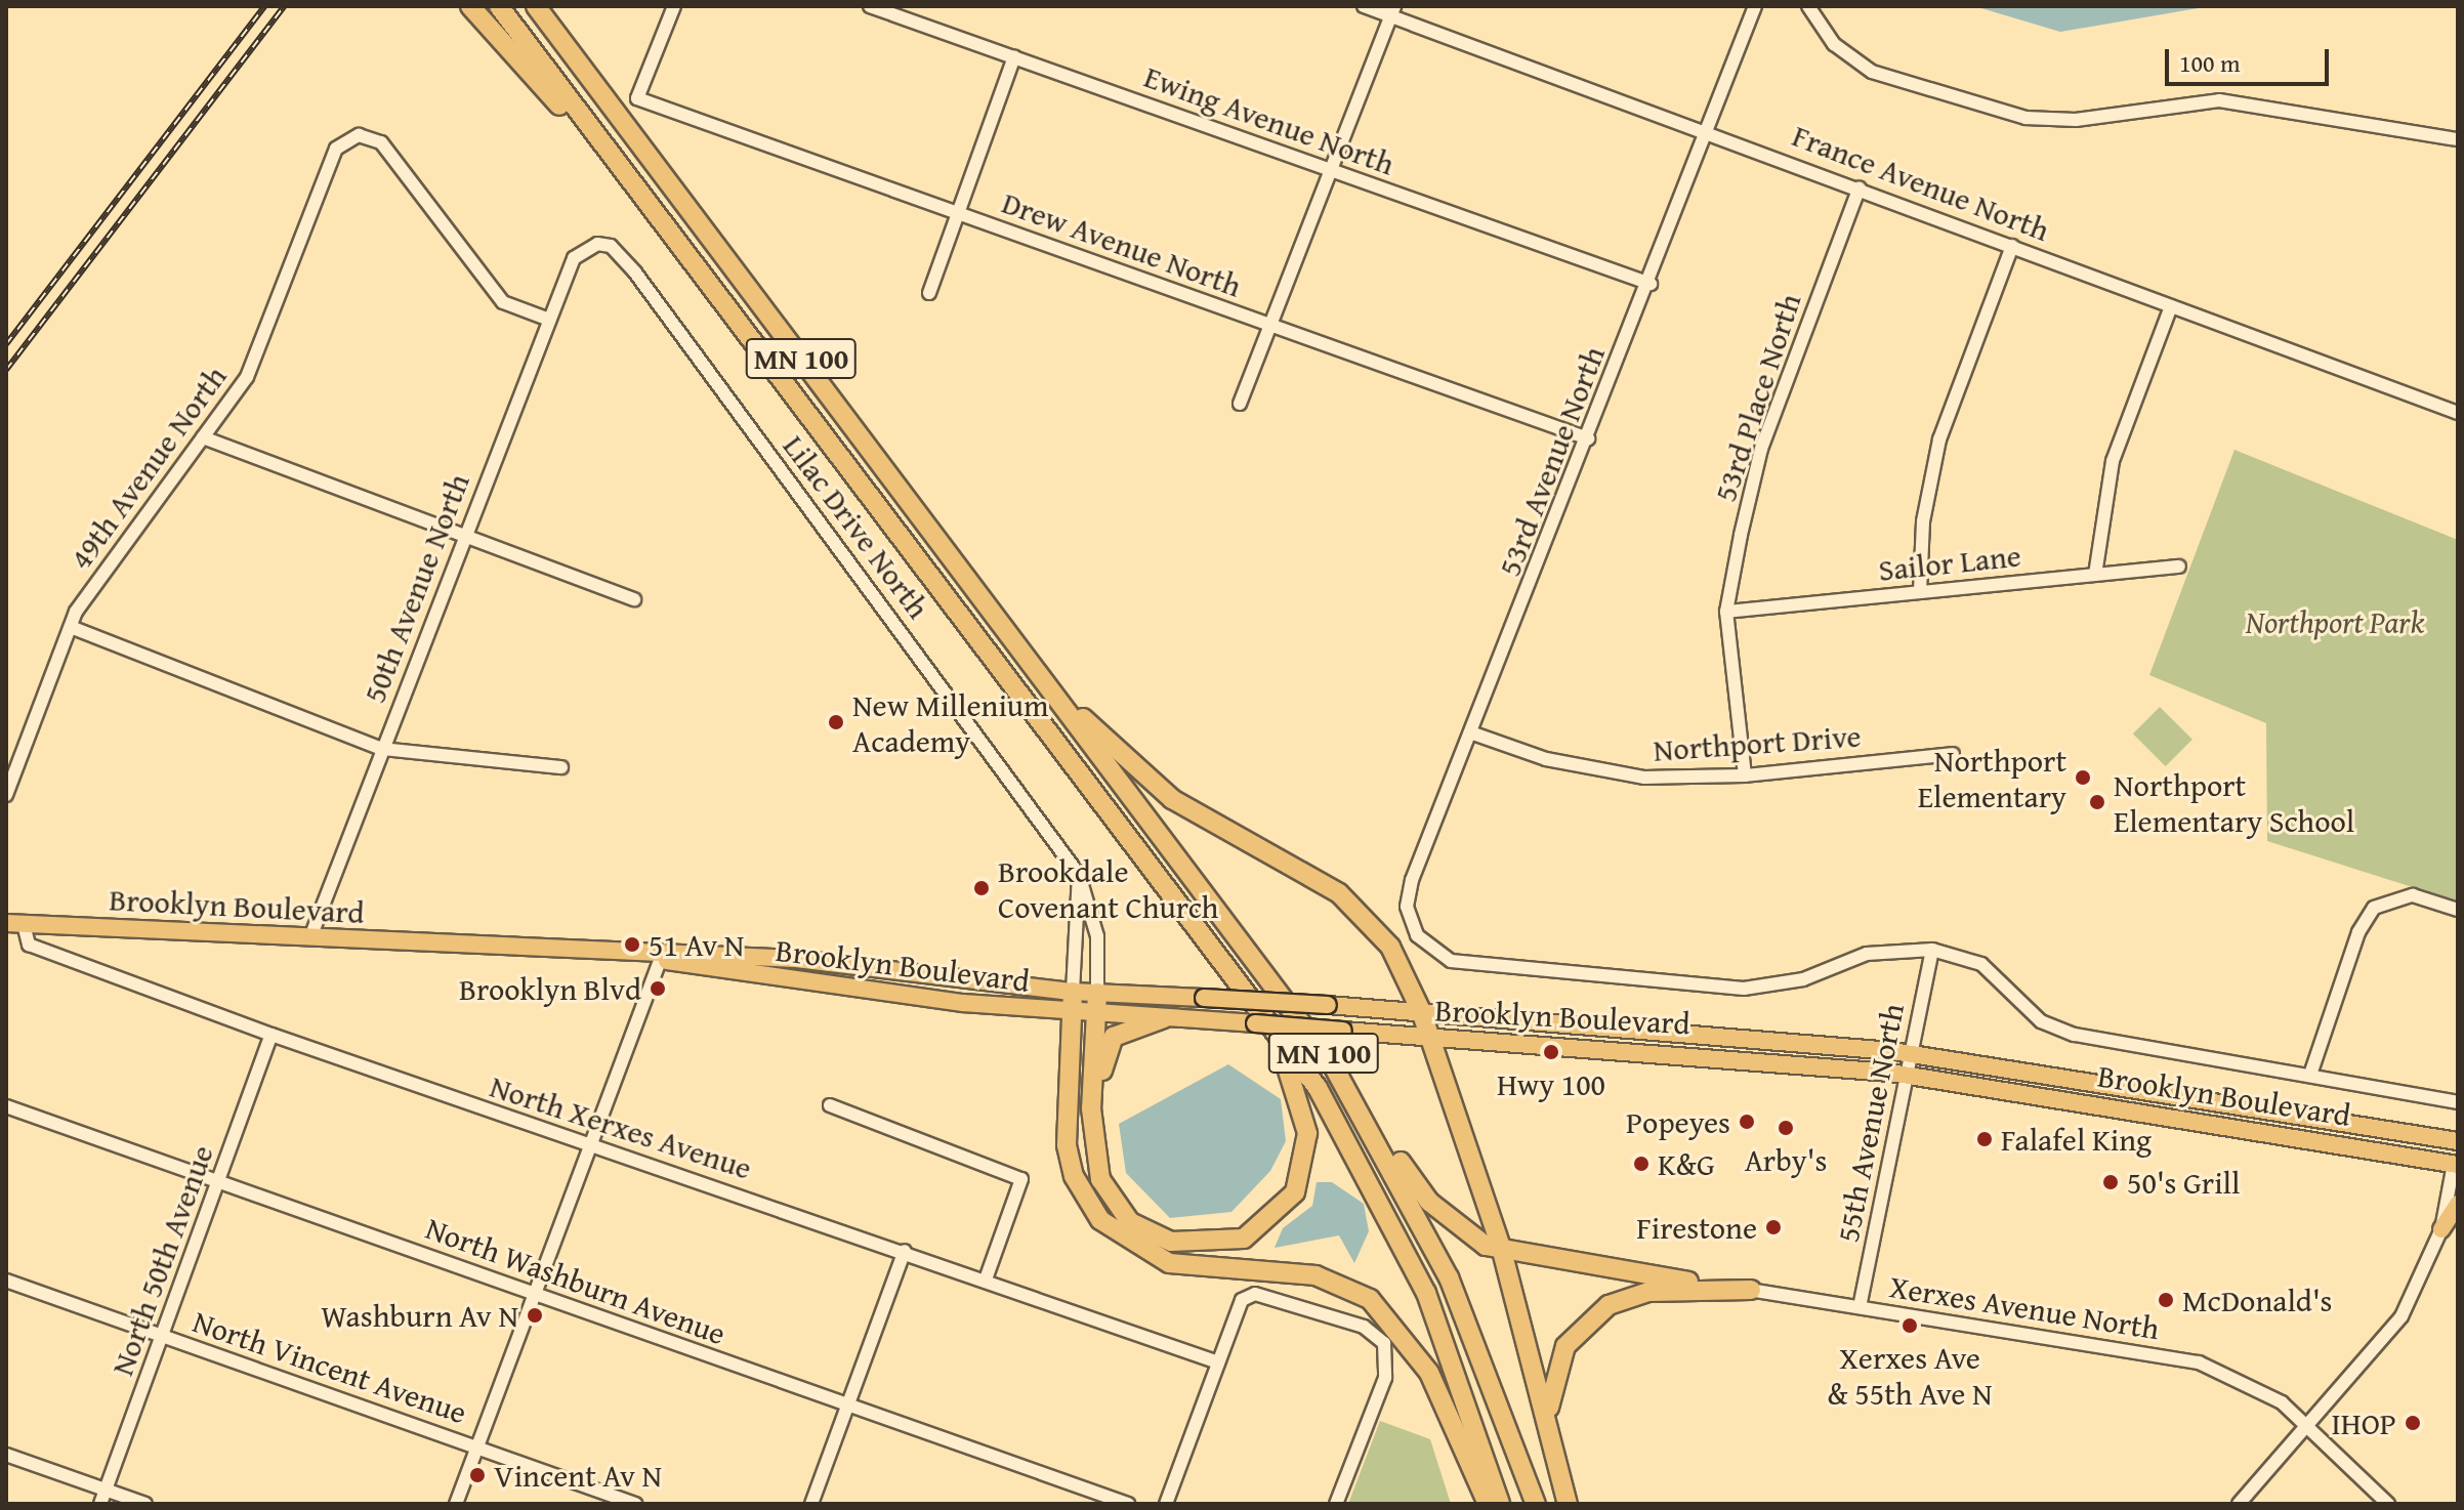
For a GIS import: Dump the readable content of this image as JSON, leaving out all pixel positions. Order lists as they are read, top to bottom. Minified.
{"streets":{"highway":["MN 100"],"main road":["Brooklyn Boulevard"],"street":["Ewing Avenue North","France Avenue North","Drew Avenue North","53rd Place North","53rd Avenue North","49th Avenue North","Lilac Drive North","Sailor Lane","50th Avenue North","Northport Drive","55th Avenue North","North Xerxes Avenue","North 50th Avenue","North Washburn Avenue","Xerxes Avenue North","North Vincent Avenue"]},"crossings":[["Ewing Avenue North","53rd Avenue North"],["France Avenue North","53rd Place North"],["France Avenue North","53rd Avenue North"],["Drew Avenue North","53rd Avenue North"],["53rd Place North","Sailor Lane"],["53rd Place North","Northport Drive"],["53rd Avenue North","Northport Drive"],["53rd Avenue North","55th Avenue North"],["49th Avenue North","50th Avenue North"],["Lilac Drive North","50th Avenue North"],["Lilac Drive North","Brooklyn Boulevard"],["50th Avenue North","Brooklyn Boulevard"],["Brooklyn Boulevard","55th Avenue North"],["Brooklyn Boulevard","North Xerxes Avenue"],["55th Avenue North","Xerxes Avenue North"],["North Xerxes Avenue","North 50th Avenue"],["North 50th Avenue","North Washburn Avenue"],["North 50th Avenue","North Vincent Avenue"]],"parks":["Northport Park"],"places":["New Millenium Academy","Northport Elementary","Northport Elementary School","Brookdale Covenant Church","51 Av N","Brooklyn Blvd","Hwy 100","Popeyes","Arby's","Falafel King","K&G","50's Grill","Firestone","McDonald's","Washburn Av N","Xerxes Ave & 55th Ave N","IHOP","Vincent Av N"],"scale_bar":"100 m"}
